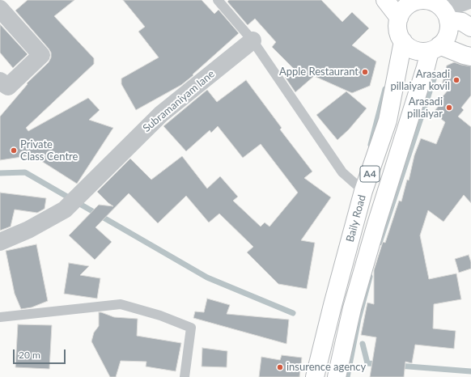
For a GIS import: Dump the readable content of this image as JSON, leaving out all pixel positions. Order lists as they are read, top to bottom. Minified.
{"streets":{"main road":["A4","Baily Road"],"street":["Subramaniyam lane"]},"places":["Apple Restaurant","Arasadi pillaiyar kovil","Arasadi pillaiyar","Private Class Centre","insurence agency"],"scale_bar":"20 m"}
